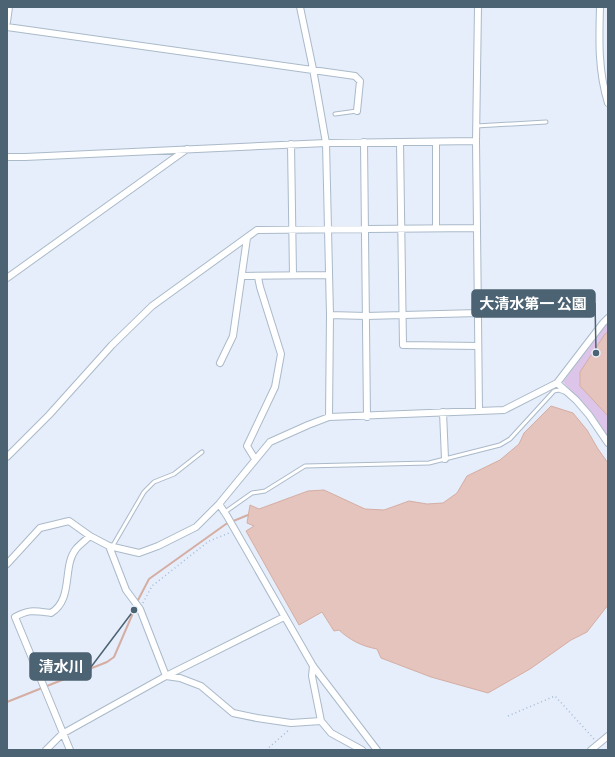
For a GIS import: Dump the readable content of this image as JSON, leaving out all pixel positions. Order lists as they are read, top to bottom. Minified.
{"places":["大清水第一 公園","清水川"]}
